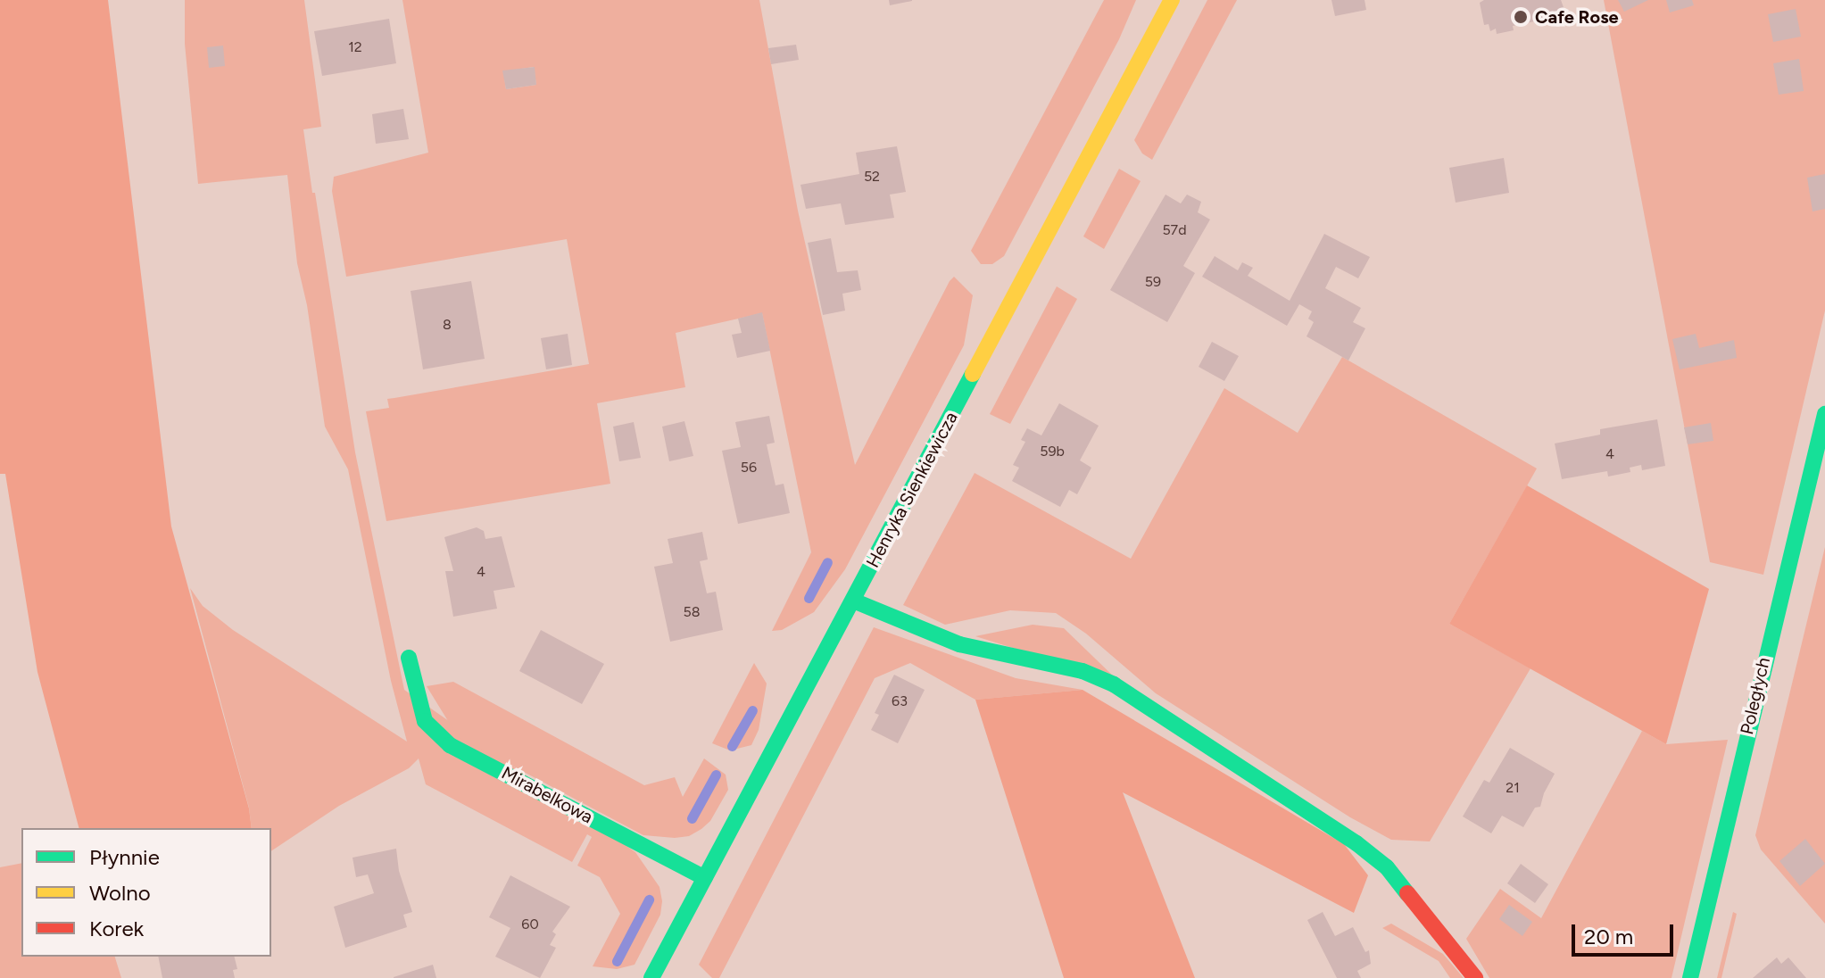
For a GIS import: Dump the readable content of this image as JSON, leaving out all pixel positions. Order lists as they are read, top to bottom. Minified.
{"streets":{"street":["Henryka Sienkiewicza","Poległych","Mirabelkowa"]},"crossings":[["Henryka Sienkiewicza","Mirabelkowa"]],"places":["Cafe Rose"],"house_numbers":["12","52","57d","59","8","59b","4","56","4","58","63","21","60"],"legend":["Płynnie","Wolno","Korek"],"scale_bar":"20 m"}
